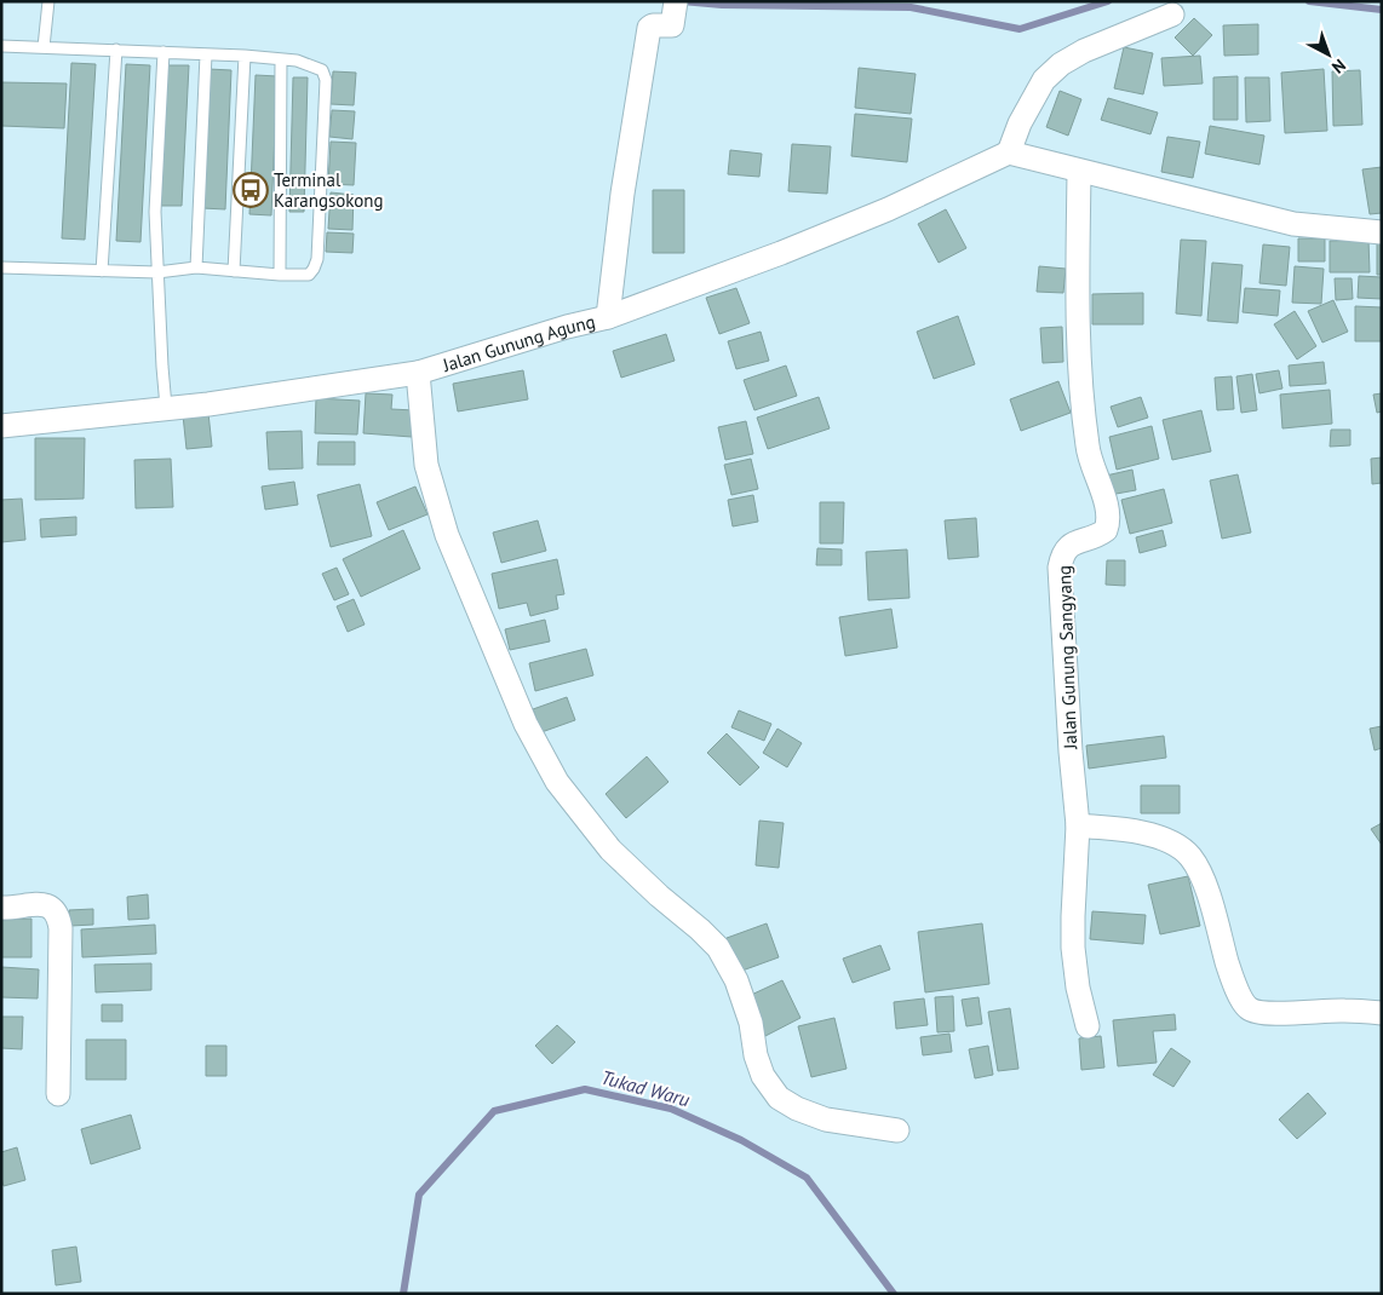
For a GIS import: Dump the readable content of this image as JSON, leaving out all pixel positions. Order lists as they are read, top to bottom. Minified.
{"streets":{"street":["Jalan Gunung Agung","Jalan Gunung Sangyang"]},"water":["Tukad Waru"],"places":{"bus stop":["Terminal Karangsokong"]},"north":"bottom right"}
